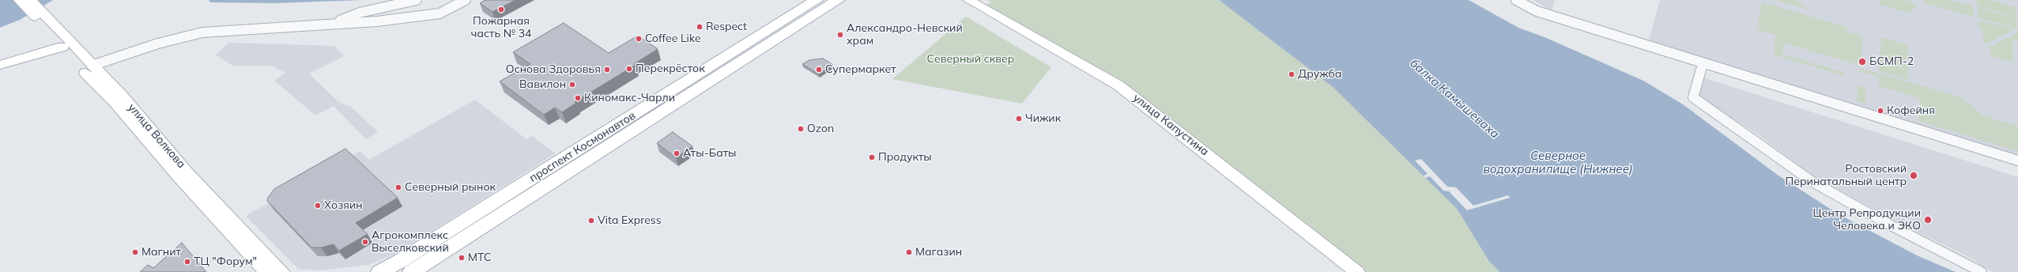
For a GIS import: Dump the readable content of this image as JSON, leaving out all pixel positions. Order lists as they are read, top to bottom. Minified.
{"streets":{"main road":["улица Капустина","улица Волкова","проспект Космонавтов"]},"water":["балка Камышеваха","Северное водохранилище (Нижнее)"],"parks":["Северный сквер"],"places":["Пожарная часть № 34","Respect","Александро-Невский храм","Coffee Like","БСМП-2","Перекрёсток","Основа Здоровья","Супермаркет","Дружба","Вавилон","Киномакс-Чарли","Кофейня","Чижик","Ozon","Аты-Баты","Продукты","Ростовский Перинатальный центр","Северный рынок","Хозяин","Центр Репродукции Человека и ЭКО","Vita Express","Агрокомплекс Выселковский","Магнит","Магазин","МТС","ТЦ \"Форум\""]}
